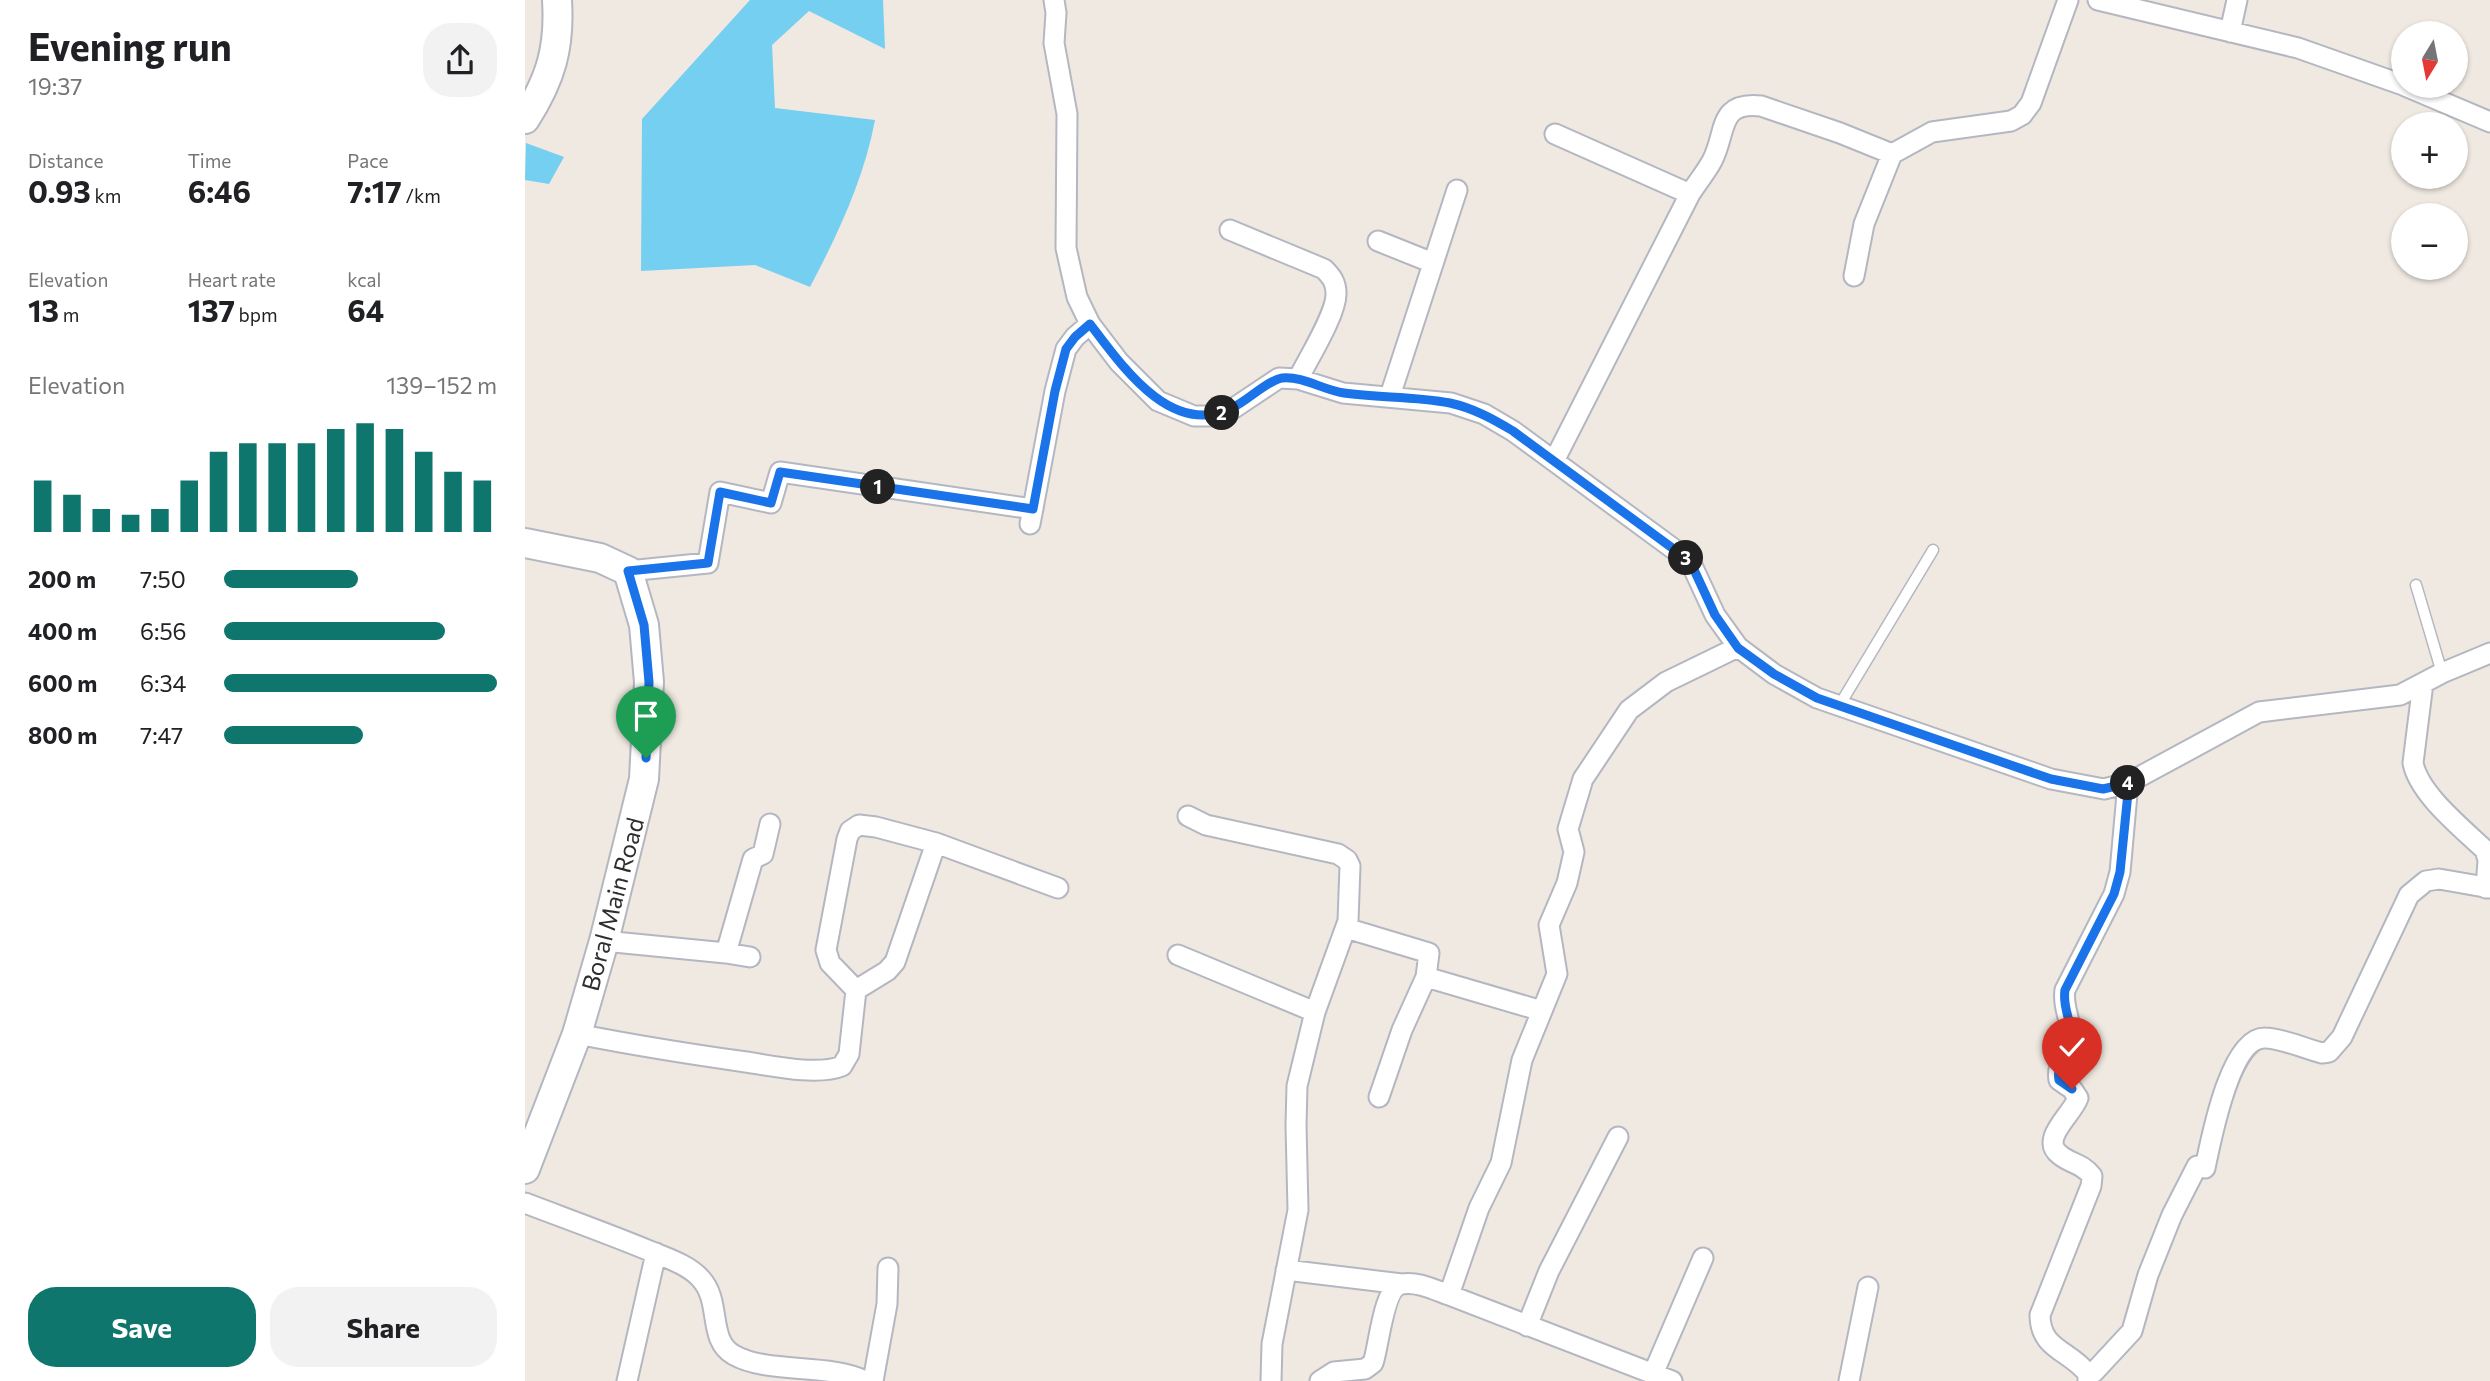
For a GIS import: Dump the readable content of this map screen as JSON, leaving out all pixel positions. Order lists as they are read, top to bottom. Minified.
{"streets":{"main road":["Boral Main Road"]},"north":"bottom","page":{"heading":["Evening run","19:37"],"map_buttons":["+","−"],"stats":[["Distance","0.93 km"],["Time","6:46"],["Pace","7:17 /km"],["Elevation","13 m"],["Heart rate","137 bpm"],["kcal","64"]],"chart":["Elevation","139–152 m"],"pins":["2","1","3","4"],"list":[{"name":"200 m","note":"7:50"},{"name":"400 m","note":"6:56"},{"name":"600 m","note":"6:34"},{"name":"800 m","note":"7:47"}],"buttons":["Save","Share"]}}
